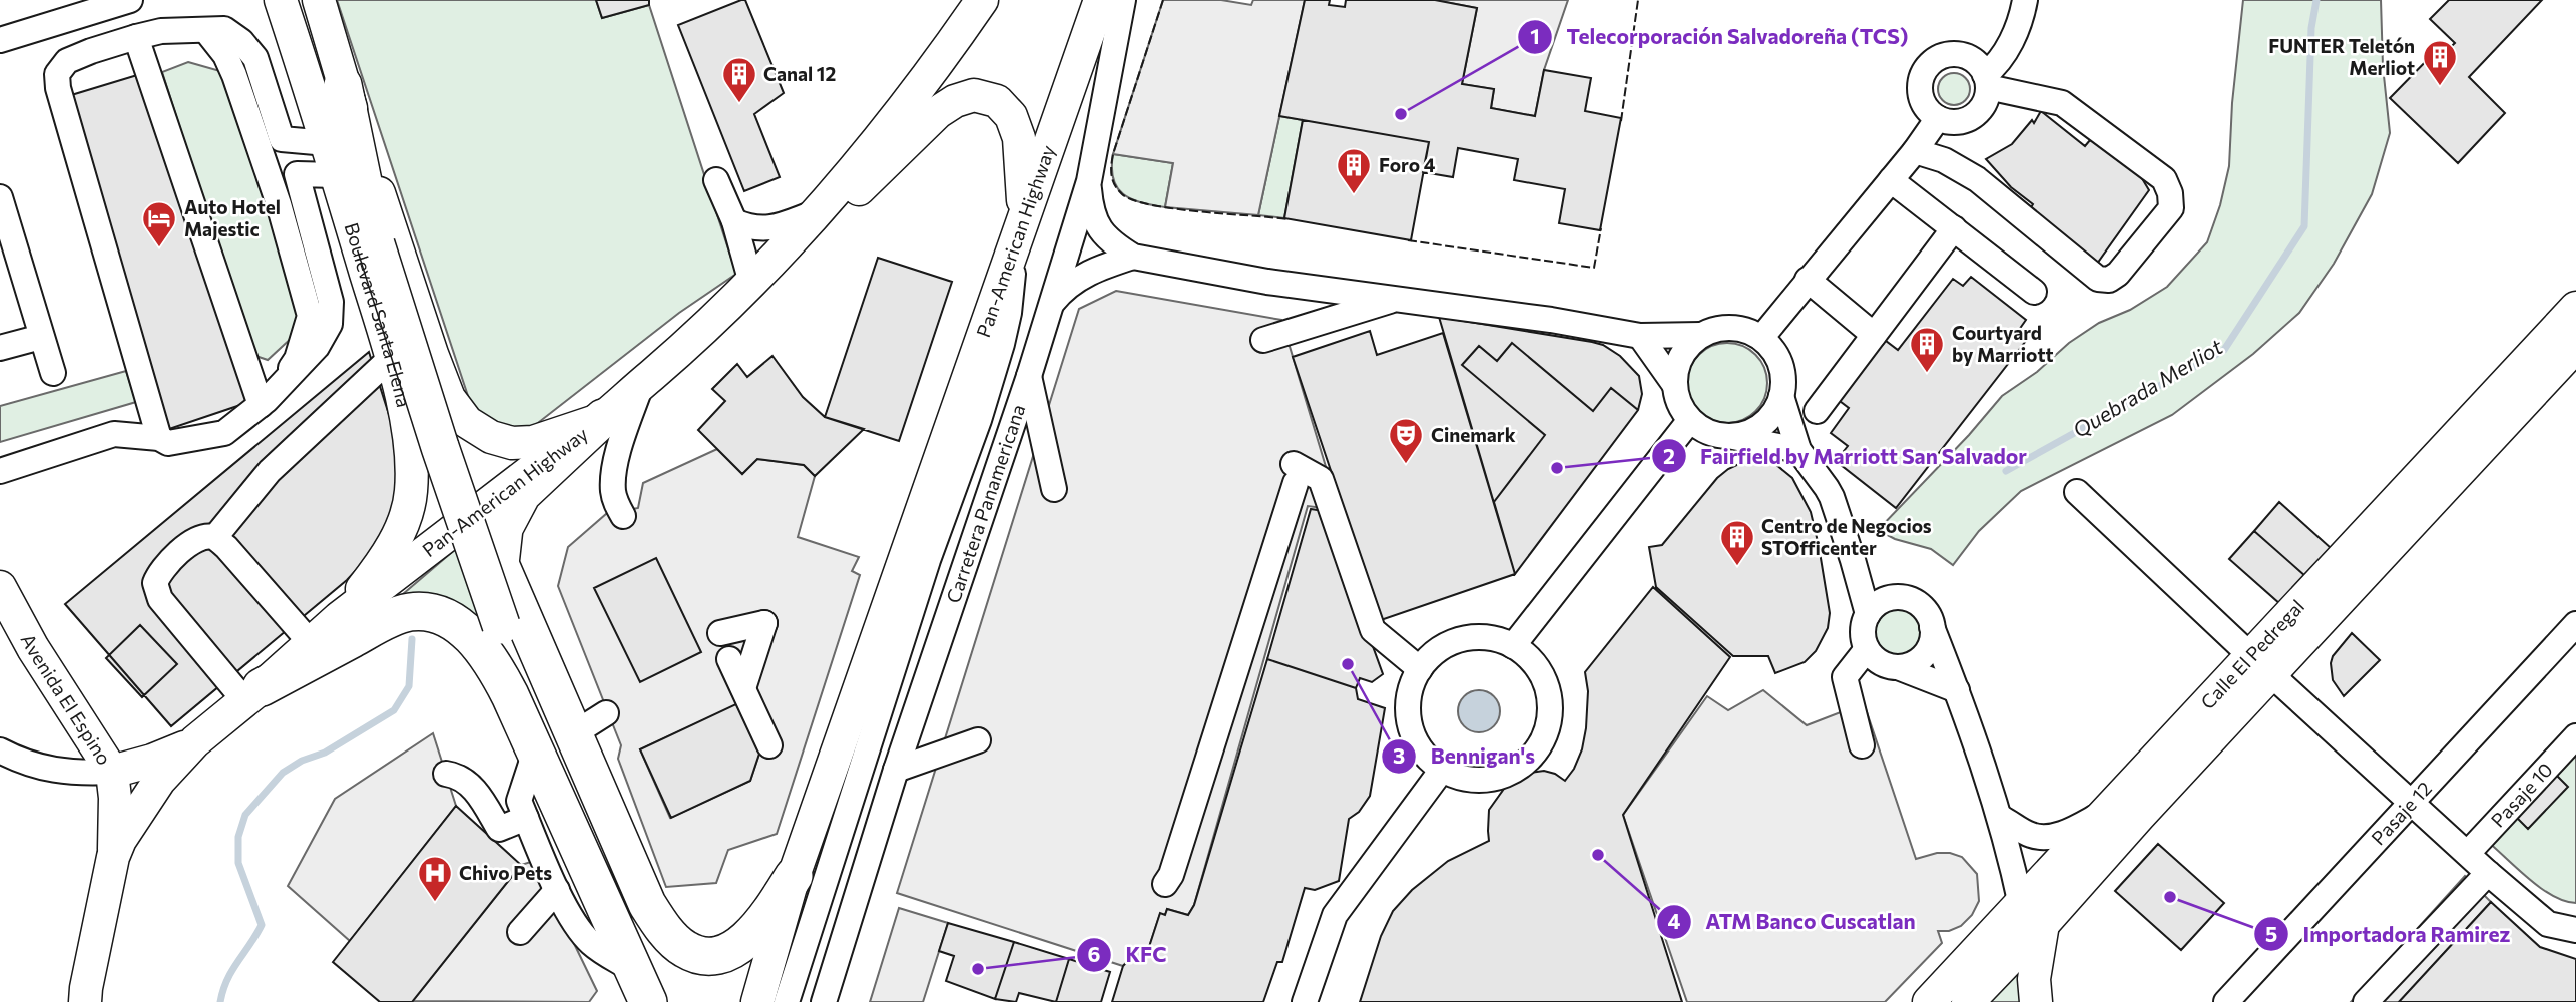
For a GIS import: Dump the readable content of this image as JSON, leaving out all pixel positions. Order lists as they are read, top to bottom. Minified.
{"streets":{"main road":["Pan-American Highway","Boulevard Santa Elena","Calle El Pedregal","Avenida El Espino"],"street":["Carretera Panamericana","Pasaje 10","Pasaje 12"]},"crossings":[["Pan-American Highway","Boulevard Santa Elena"],["Pan-American Highway","Avenida El Espino"]],"water":["Quebrada Merliot"],"places":{"building":["FUNTER Teletón Merliot","Canal 12","Foro 4","Courtyard by Marriott","Centro de Negocios STOfficenter"],"other":["Telecorporación Salvadoreña (TCS)","Fairfield by Marriott San Salvador","Bennigan's","ATM Banco Cuscatlan","Importadora Ramirez","KFC"],"hotel":["Auto Hotel Majestic"],"theatre":["Cinemark"],"hospital":["Chivo Pets"]}}
